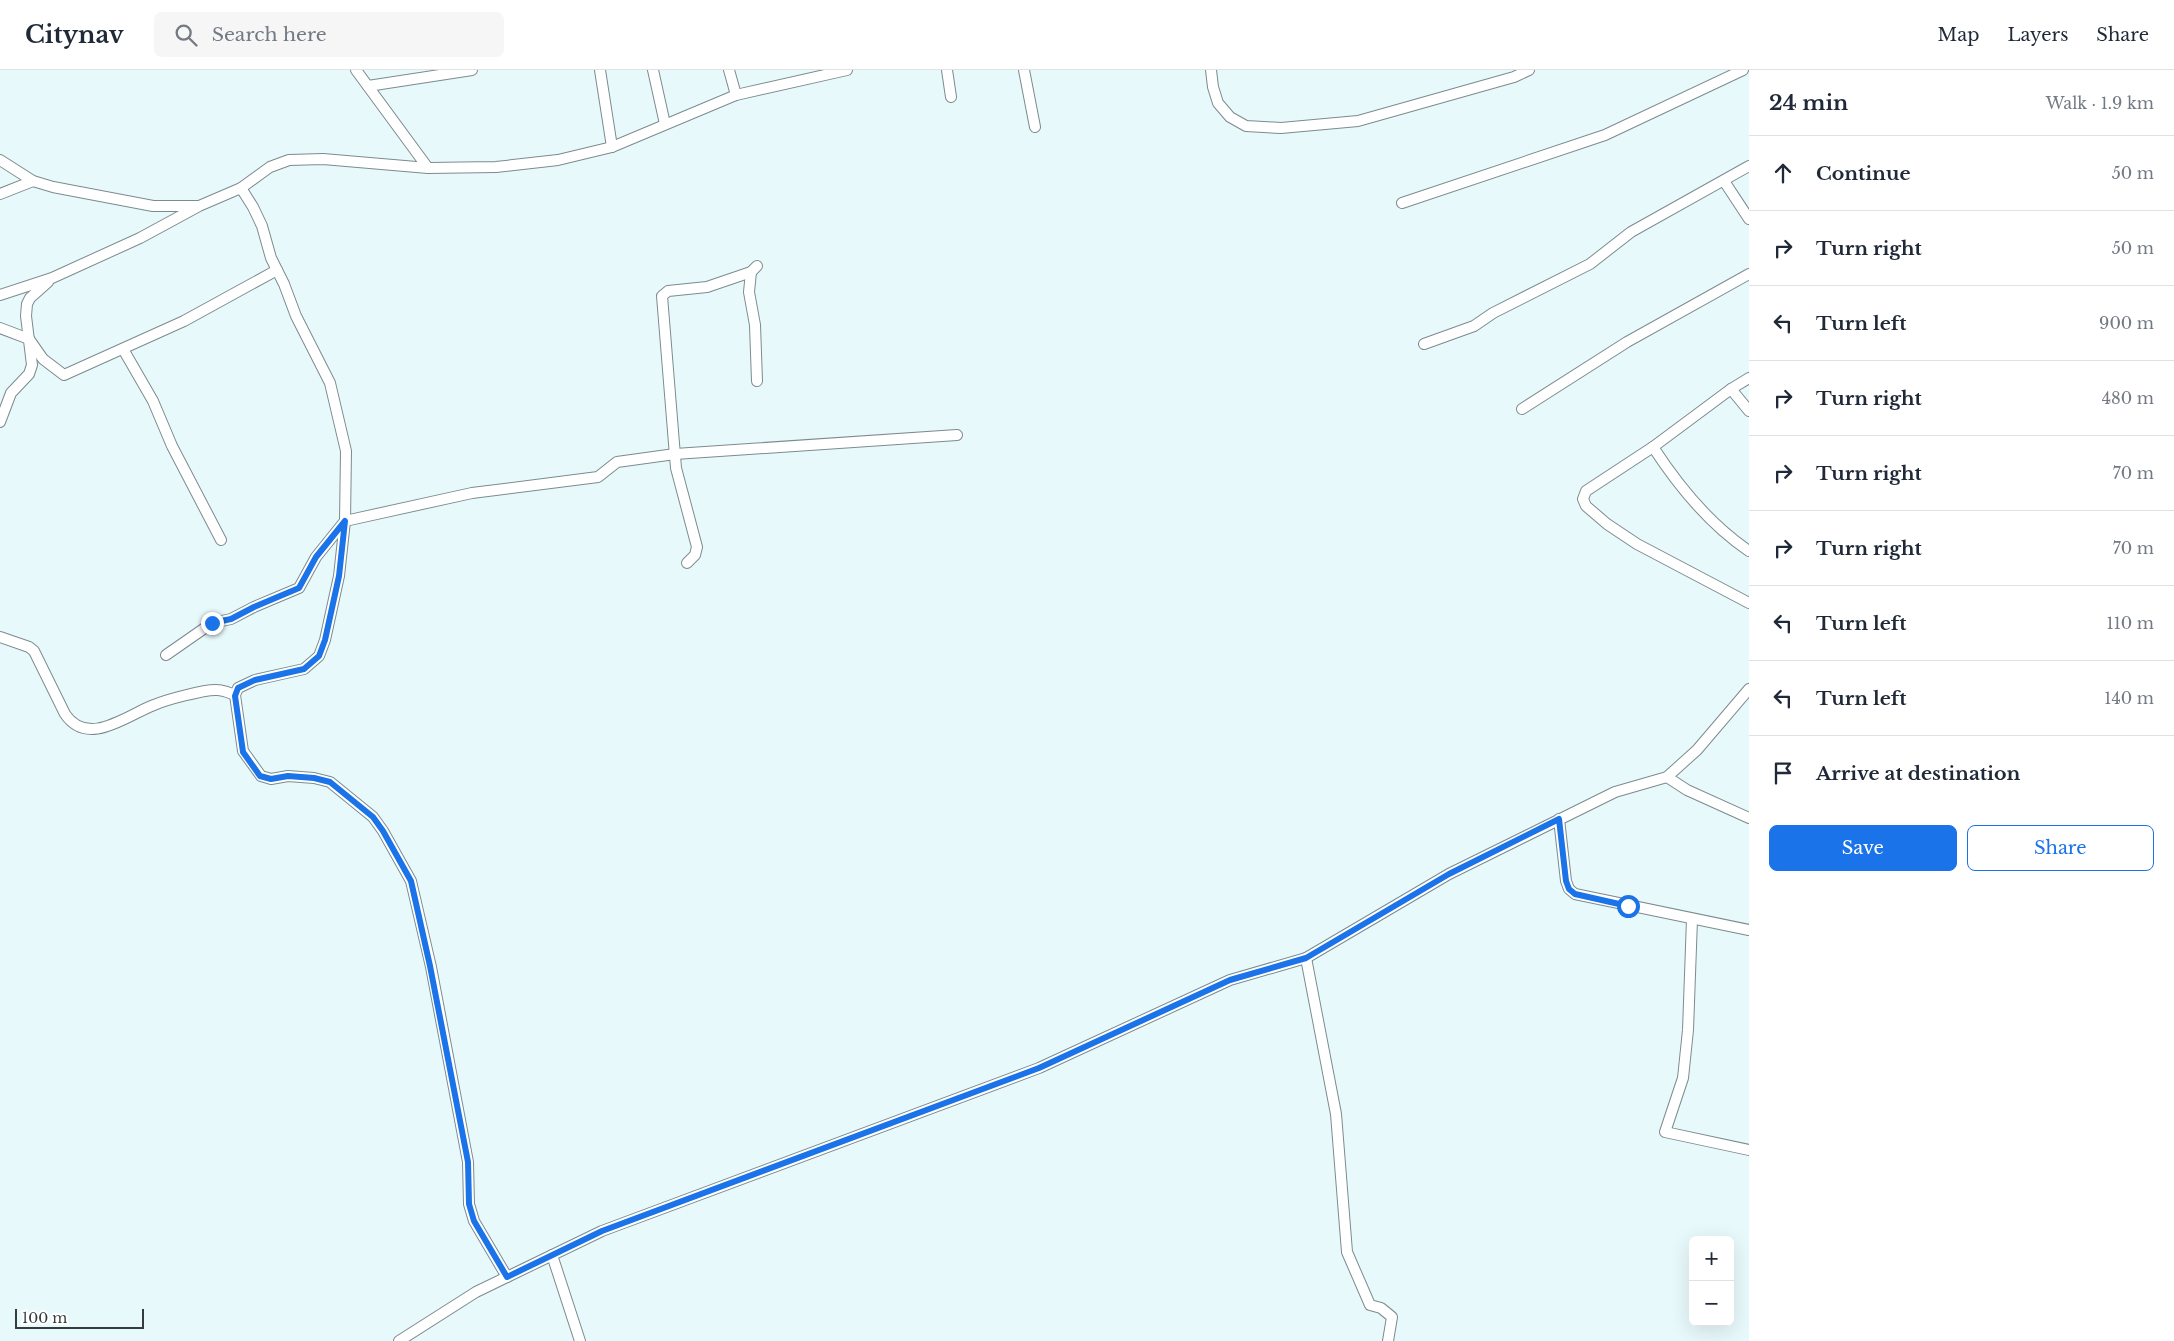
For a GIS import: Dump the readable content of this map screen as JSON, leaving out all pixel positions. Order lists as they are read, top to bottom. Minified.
{"scale_bar":"100 m","page":{"header":"Citynav","search":"Search here","nav":["Map","Layers","Share"],"heading":["24 min","Walk · 1.9 km"],"list":[["Continue","50 m"],["Turn right","50 m"],["Turn left","900 m"],["Turn right","480 m"],["Turn right","70 m"],["Turn right","70 m"],["Turn left","110 m"],["Turn left","140 m"],"Arrive at destination"],"buttons":["Save","Share"],"map_buttons":["+","−"],"scale":"100 m"}}
